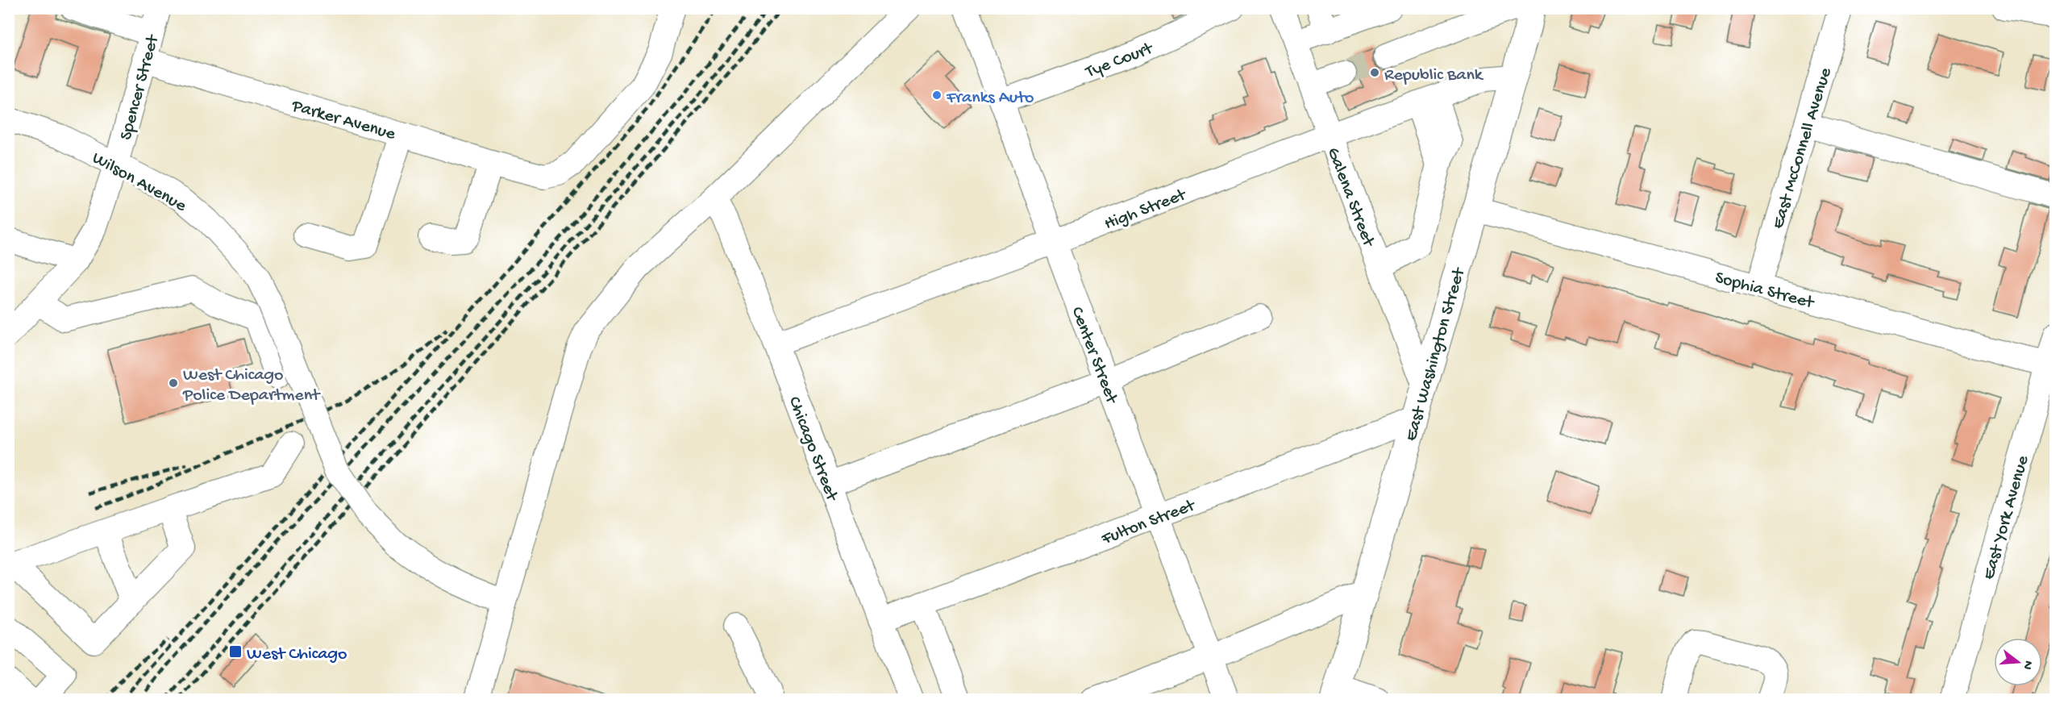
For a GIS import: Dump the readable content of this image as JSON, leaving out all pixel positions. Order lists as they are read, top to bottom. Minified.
{"streets":{"main road":["East Washington Street"],"street":["Tye Court","Spencer Street","Parker Avenue","East McConnell Avenue","Wilson Avenue","Galena Street","High Street","Sophia Street","Center Street","Chicago Street","East York Avenue","Fulton Street"]},"crossings":[["Tye Court","Center Street"],["Spencer Street","Parker Avenue"],["Spencer Street","Wilson Avenue"],["East McConnell Avenue","Sophia Street"],["Galena Street","High Street"],["Galena Street","East Washington Street"],["High Street","Center Street"],["High Street","East Washington Street"],["High Street","Chicago Street"],["Sophia Street","East Washington Street"],["Sophia Street","East York Avenue"],["Center Street","Fulton Street"],["East Washington Street","Fulton Street"],["Chicago Street","Fulton Street"]],"places":{"other":["Republic Bank","Franks Auto","West Chicago Police Department"],"transit":["West Chicago"]},"north":"right"}
